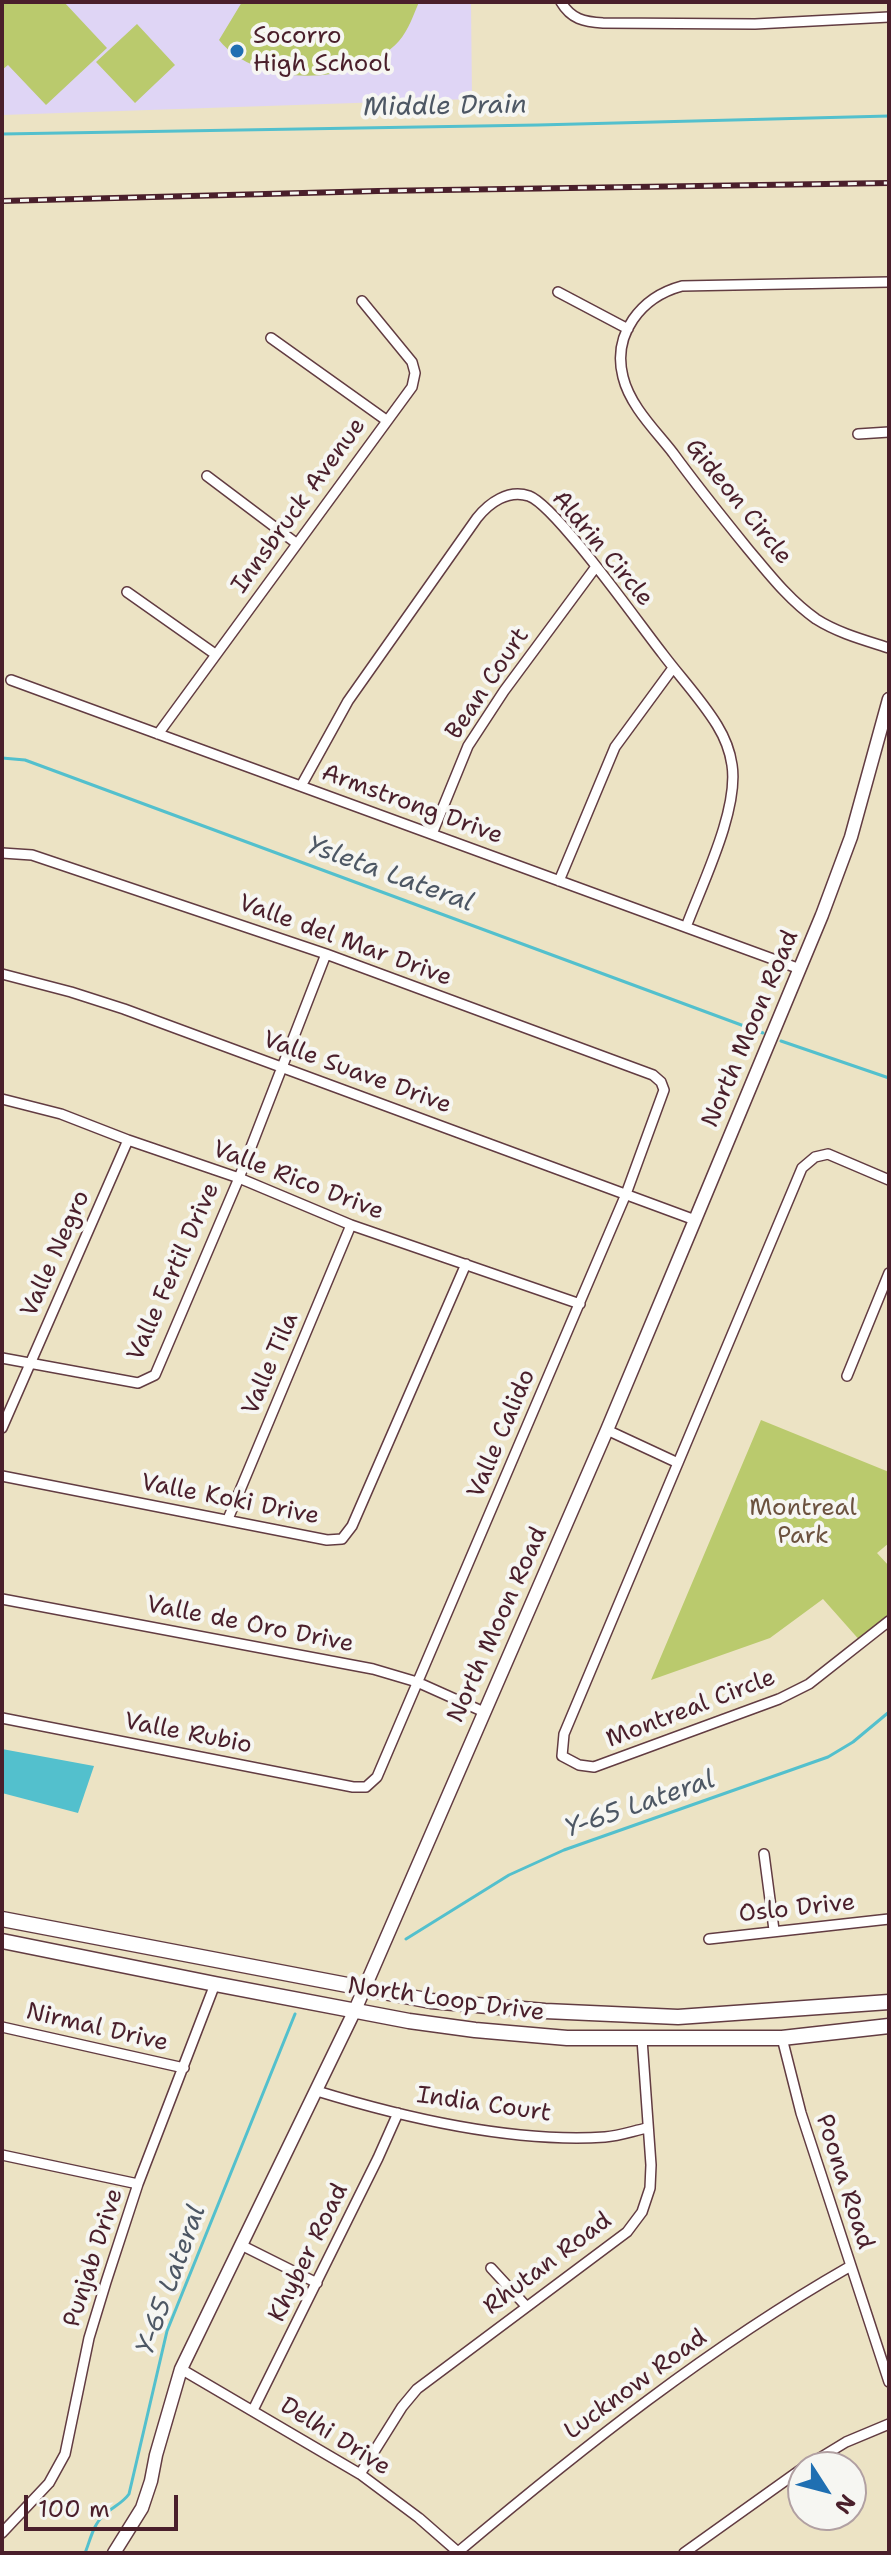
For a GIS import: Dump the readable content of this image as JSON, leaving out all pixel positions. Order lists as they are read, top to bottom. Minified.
{"streets":{"main road":["North Loop Drive"],"street":["Gideon Circle","Innsbruck Avenue","Aldrin Circle","Bean Court","Armstrong Drive","Valle del Mar Drive","North Moon Road","Valle Suave Drive","Valle Rico Drive","Valle Negro","Valle Fertil Drive","Valle Tila","Valle Calido","Valle Koki Drive","Valle de Oro Drive","Montreal Circle","Valle Rubio","Oslo Drive","Nirmal Drive","India Court","Poona Road","Khyber Road","Punjab Drive","Rhutan Road","Lucknow Road","Delhi Drive"]},"crossings":[["Innsbruck Avenue","Armstrong Drive"],["Aldrin Circle","Bean Court"],["Aldrin Circle","Armstrong Drive"],["Bean Court","Armstrong Drive"],["Armstrong Drive","North Moon Road"],["Valle del Mar Drive","Valle Fertil Drive"],["Valle del Mar Drive","Valle Calido"],["North Moon Road","Valle Suave Drive"],["North Moon Road","Valle de Oro Drive"],["North Moon Road","North Loop Drive"],["North Moon Road","India Court"],["North Moon Road","Delhi Drive"],["Valle Suave Drive","Valle Fertil Drive"],["Valle Suave Drive","Valle Calido"],["Valle Rico Drive","Valle Negro"],["Valle Rico Drive","Valle Fertil Drive"],["Valle Rico Drive","Valle Tila"],["Valle Rico Drive","Valle Calido"],["Valle Rico Drive","Valle Koki Drive"],["Valle Negro","Valle Fertil Drive"],["Valle Tila","Valle Koki Drive"],["Valle Calido","Valle de Oro Drive"],["Valle Calido","Valle Rubio"],["North Loop Drive","Poona Road"],["North Loop Drive","Punjab Drive"],["North Loop Drive","Rhutan Road"],["Nirmal Drive","Punjab Drive"],["India Court","Khyber Road"],["India Court","Rhutan Road"],["Poona Road","Lucknow Road"],["Khyber Road","Delhi Drive"],["Rhutan Road","Delhi Drive"],["Lucknow Road","Delhi Drive"]],"water":["Middle Drain","Ysleta Lateral","Y-65 Lateral"],"parks":["Montreal Park"],"places":["Socorro High School"],"scale_bar":"100 m","north":"bottom right"}
